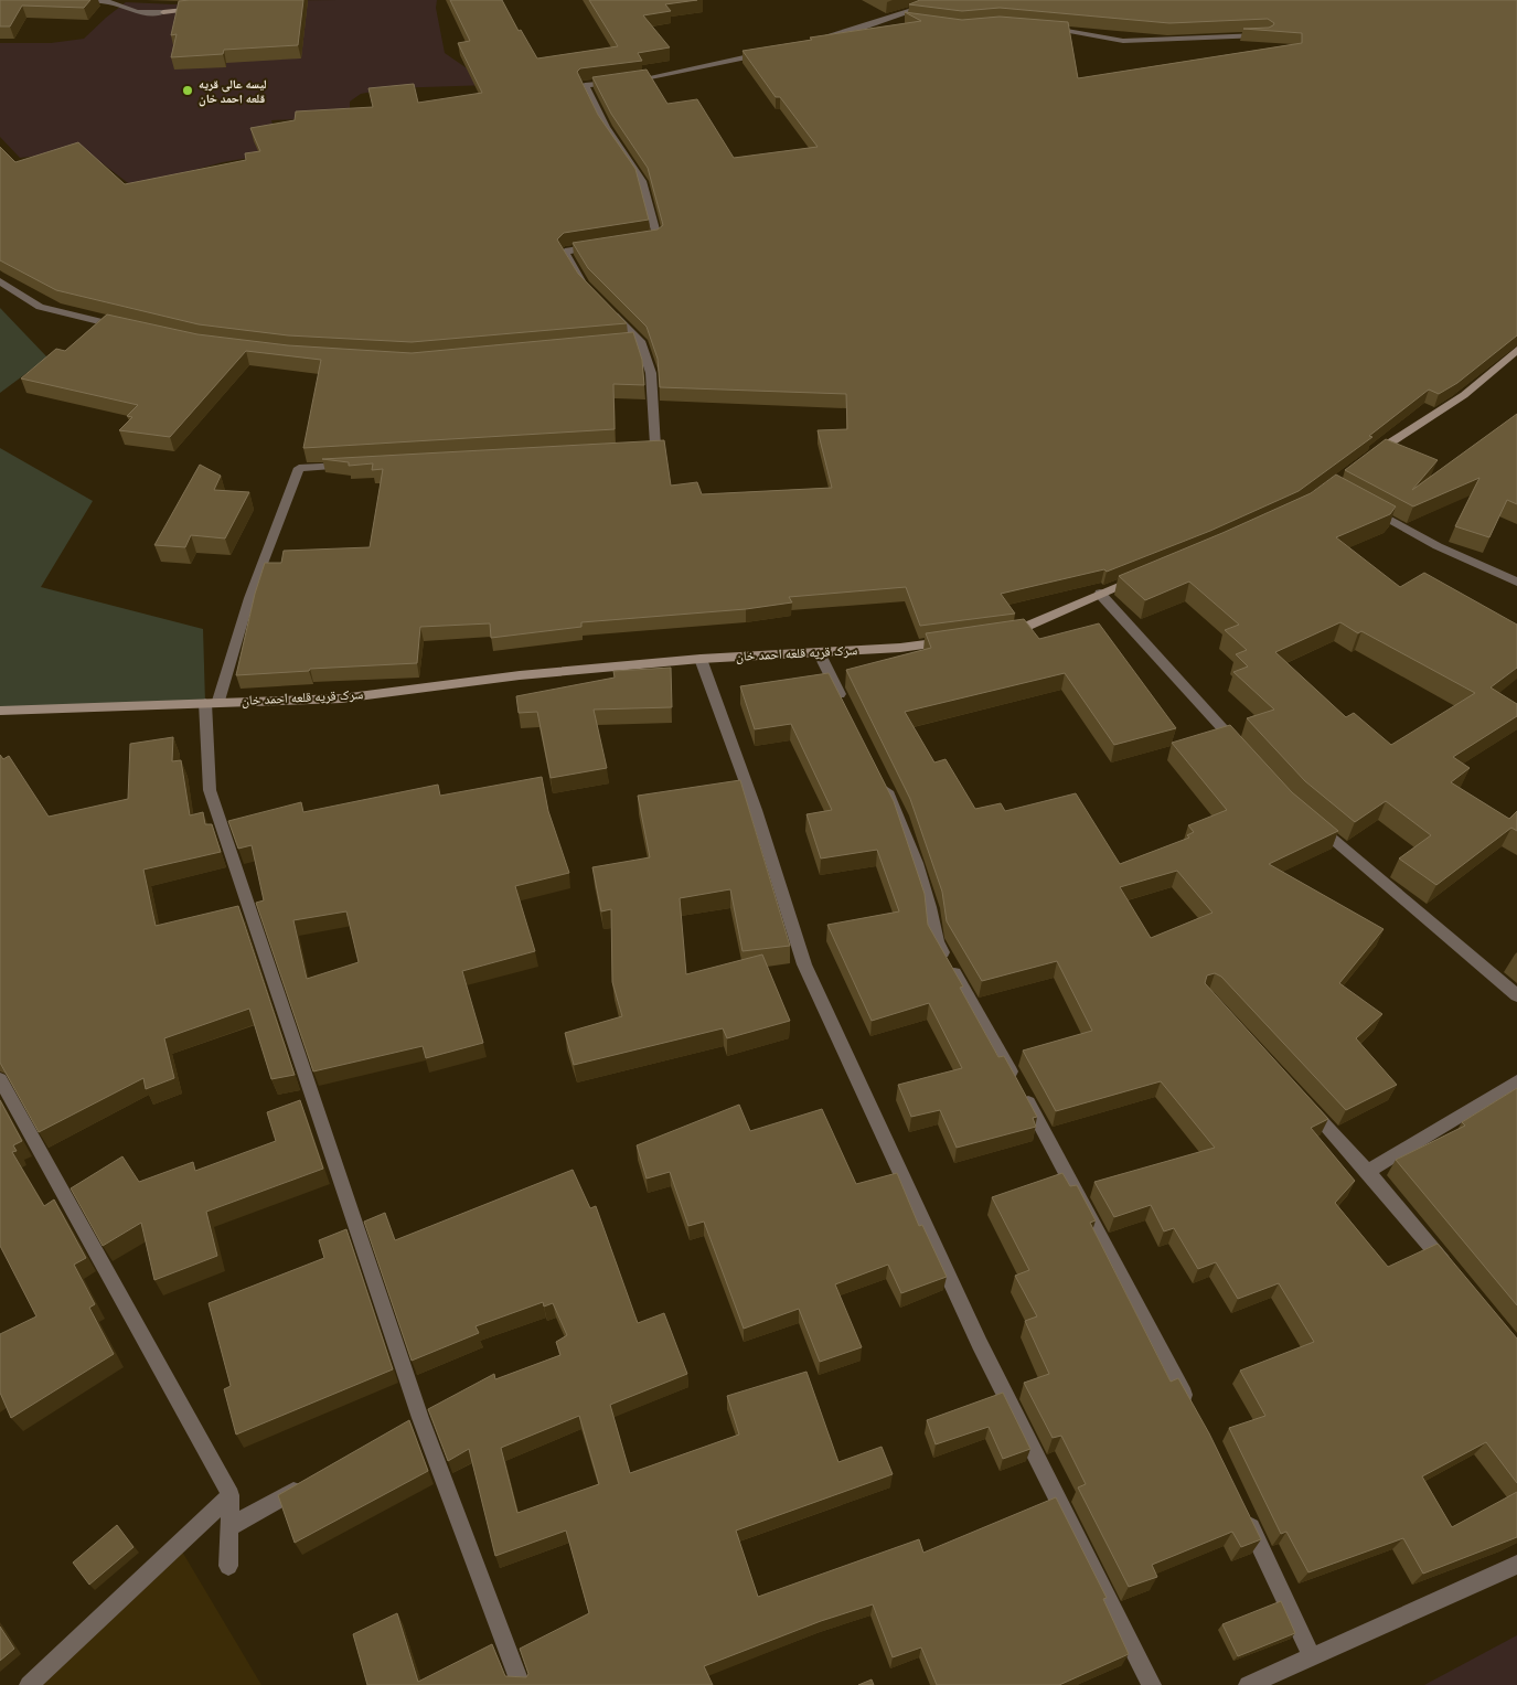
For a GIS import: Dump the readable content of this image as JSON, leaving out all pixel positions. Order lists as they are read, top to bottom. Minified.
{"streets":{"street":["سرک قریه قلعه احمد خان"]},"places":["لیسه عالی قریه قلعه احمد خان"]}
